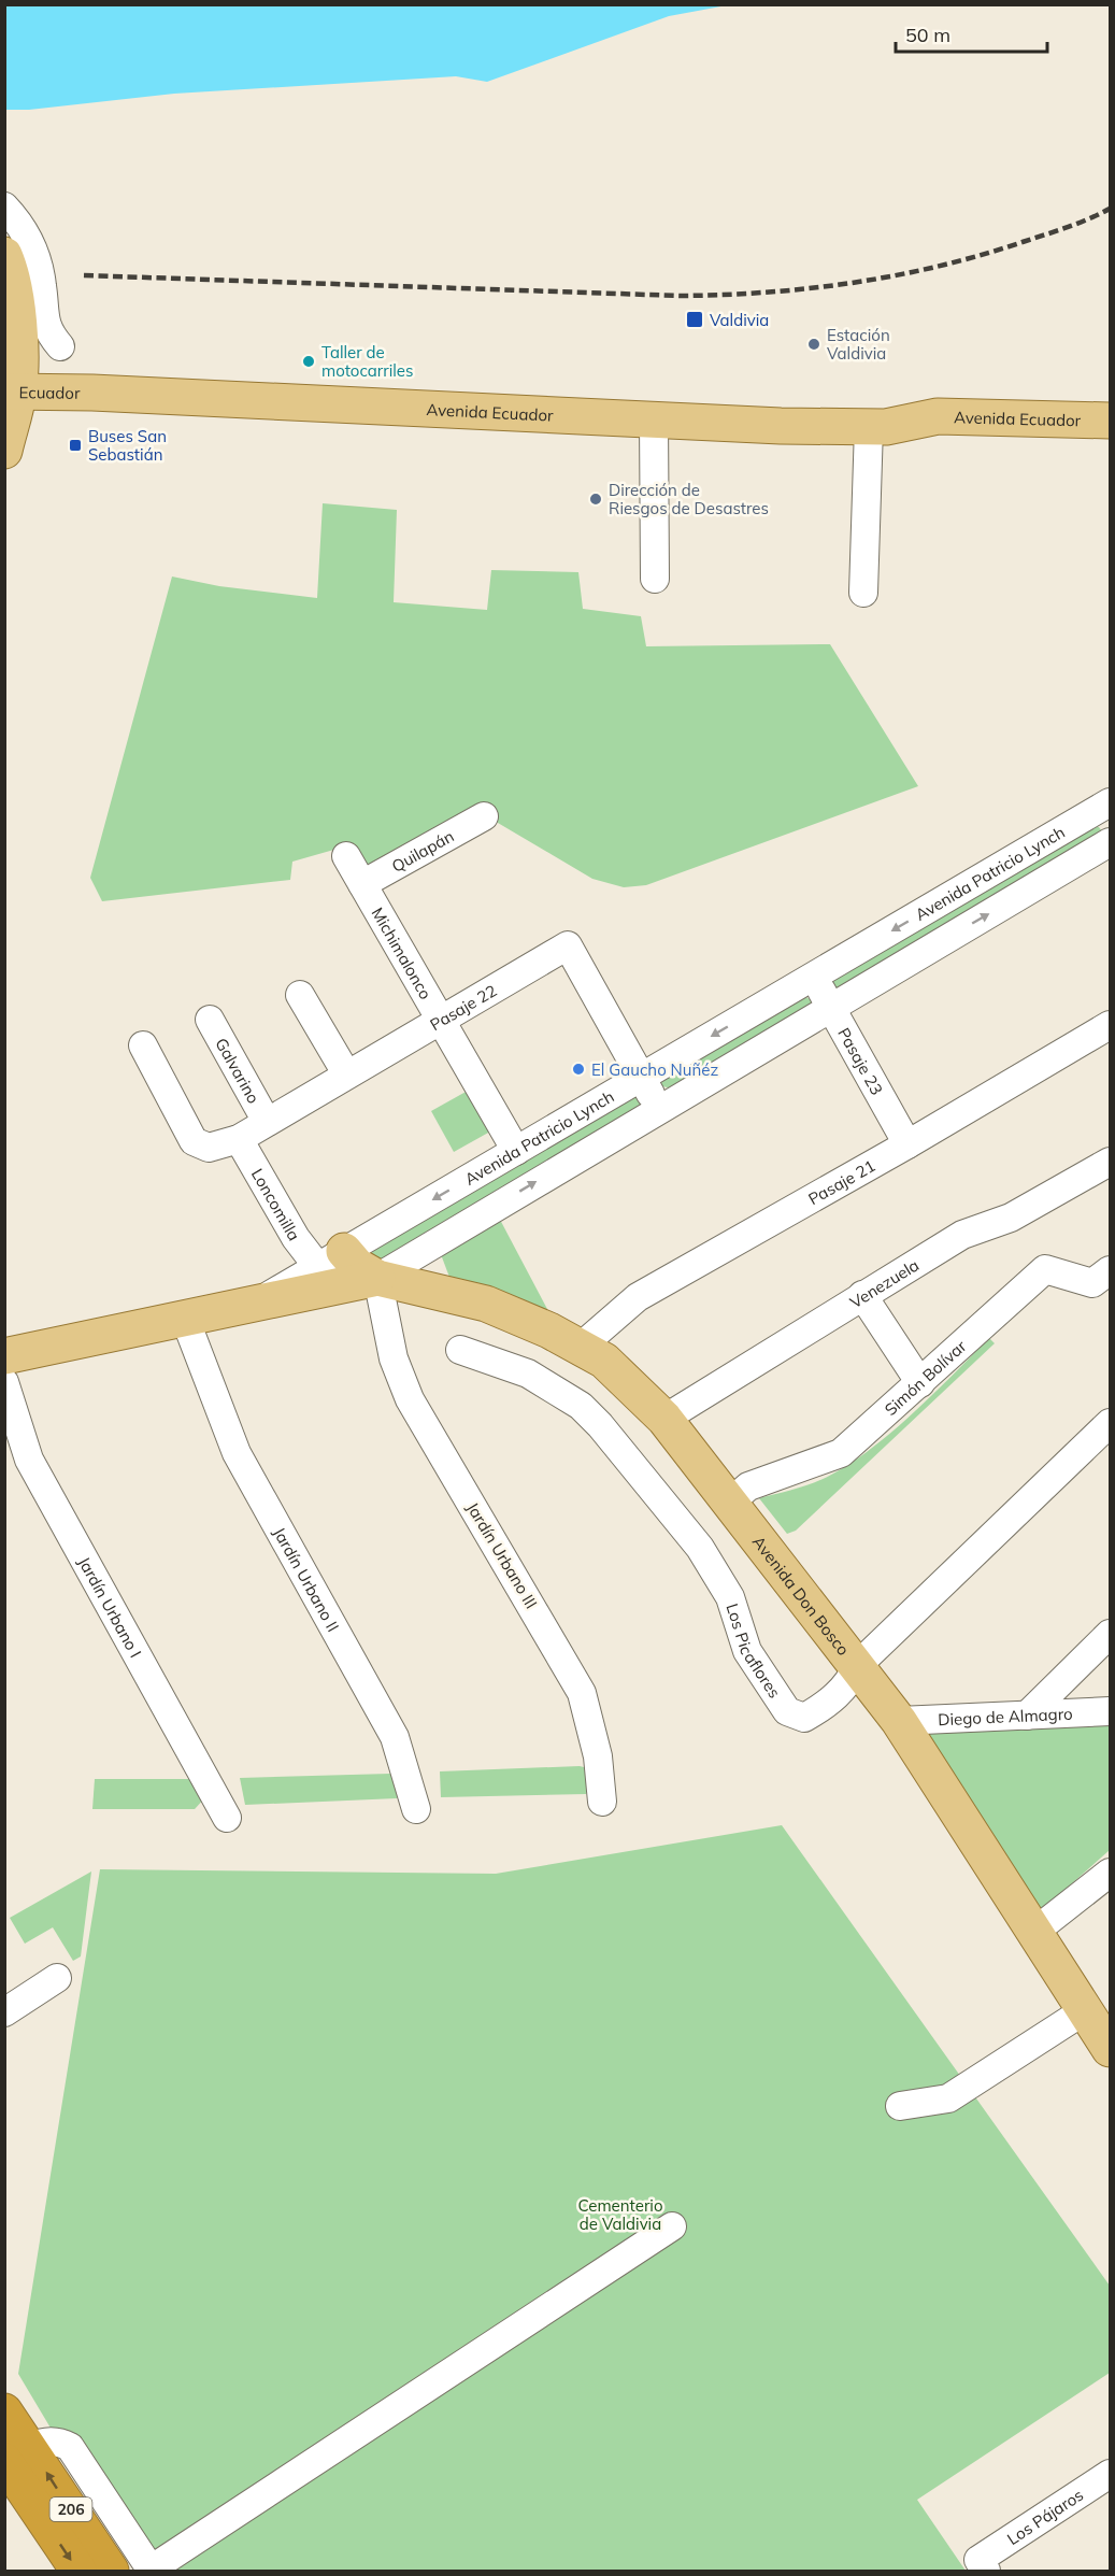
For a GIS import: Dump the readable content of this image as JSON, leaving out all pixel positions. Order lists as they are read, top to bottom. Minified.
{"streets":{"highway":["206"],"main road":["Ecuador","Avenida Ecuador","Avenida Patricio Lynch","Avenida Don Bosco"],"street":["Quilapán","Michimalonco","Pasaje 22","Pasaje 23","Galvarino","Pasaje 21","Loncomilla","Venezuela","Simón Bolívar","Jardín Urbano III","Jardín Urbano II","Jardín Urbano I","Los Picaflores","Diego de Almagro","Los Pájaros"]},"crossings":[["Ecuador","Avenida Ecuador"],["Quilapán","Michimalonco"],["Avenida Patricio Lynch","Michimalonco"],["Avenida Patricio Lynch","Pasaje 22"],["Avenida Patricio Lynch","Pasaje 23"],["Avenida Patricio Lynch","Loncomilla"],["Avenida Patricio Lynch","Jardín Urbano III"],["Avenida Patricio Lynch","Jardín Urbano II"],["Avenida Patricio Lynch","Avenida Don Bosco"],["Avenida Patricio Lynch","Jardín Urbano I"],["Michimalonco","Pasaje 22"],["Pasaje 22","Galvarino"],["Pasaje 22","Loncomilla"],["Pasaje 23","Pasaje 21"],["Pasaje 21","Avenida Don Bosco"],["Loncomilla","Avenida Don Bosco"],["Venezuela","Avenida Don Bosco"],["Simón Bolívar","Avenida Don Bosco"],["Jardín Urbano III","Avenida Don Bosco"],["Avenida Don Bosco","Los Picaflores"],["Avenida Don Bosco","Diego de Almagro"]],"parks":["Cementerio de Valdivia"],"places":{"transit":["Valdivia","Buses San Sebastián"],"other":["Estación Valdivia","Taller de motocarriles","Dirección de Riesgos de Desastres","El Gaucho Nuñéz"]},"scale_bar":"50 m"}
